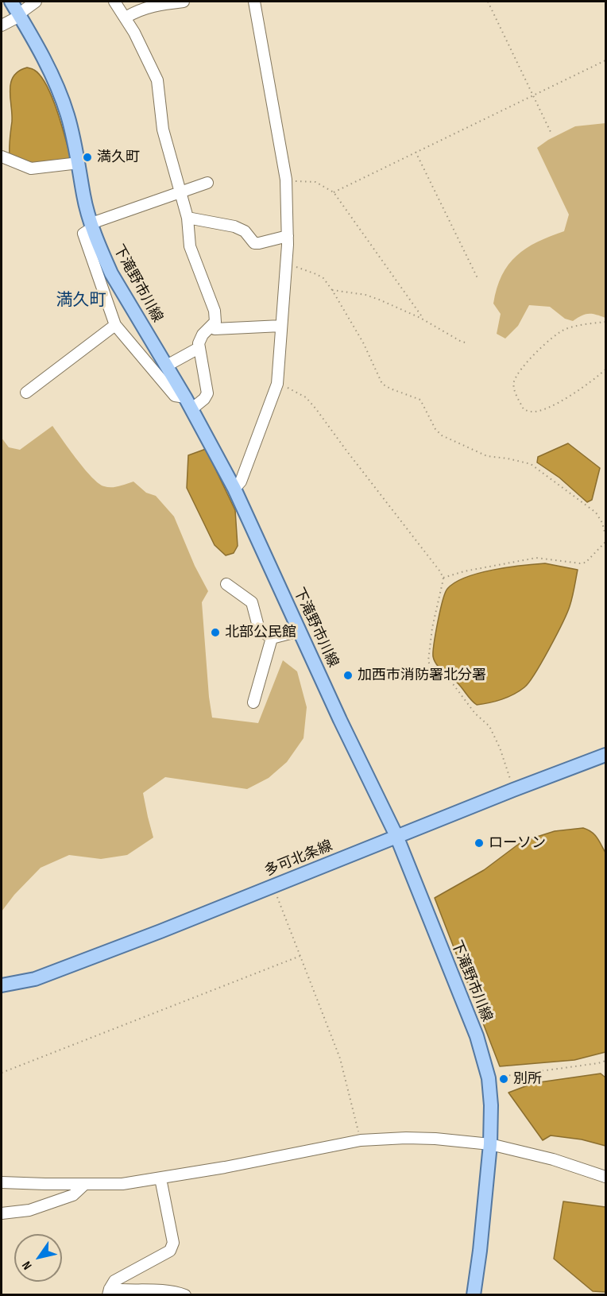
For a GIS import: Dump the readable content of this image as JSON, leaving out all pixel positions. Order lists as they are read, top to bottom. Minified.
{"streets":{"main road":["下滝野市川線","多可北条線"]},"crossings":[["下滝野市川線","多可北条線"]],"districts":["満久町"],"places":["満久町","北部公民館","加西市消防署北分署","ローソン","別所"],"north":"bottom left"}
